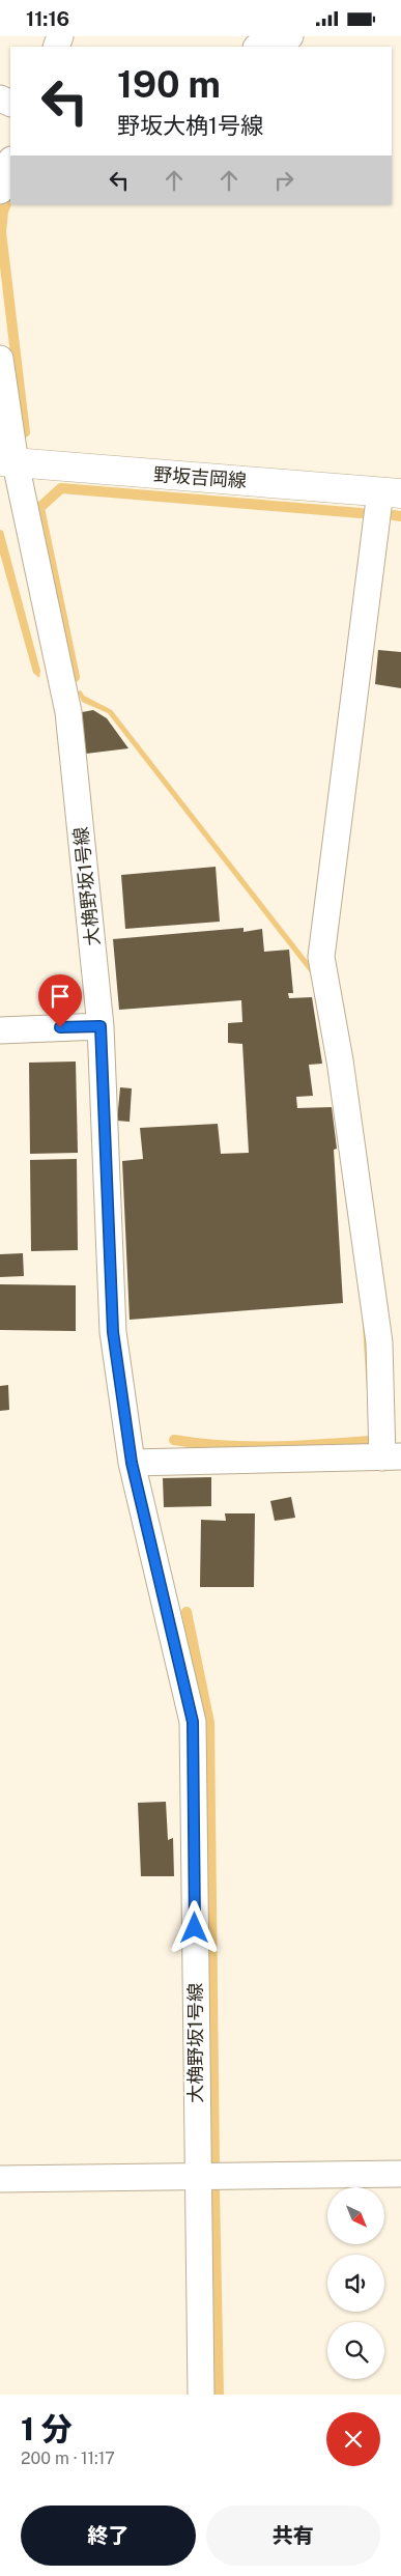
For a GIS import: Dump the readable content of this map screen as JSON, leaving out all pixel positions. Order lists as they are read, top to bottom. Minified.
{"streets":{"street":["野坂吉岡線","大桷野坂1号線"]},"crossings":[["野坂吉岡線","大桷野坂1号線"]],"north":"bottom right","page":{"status":"11:16","turn":["190 m","野坂大桷1号線"],"heading":["1 分","200 m · 11:17"],"buttons":["終了","共有"]}}
